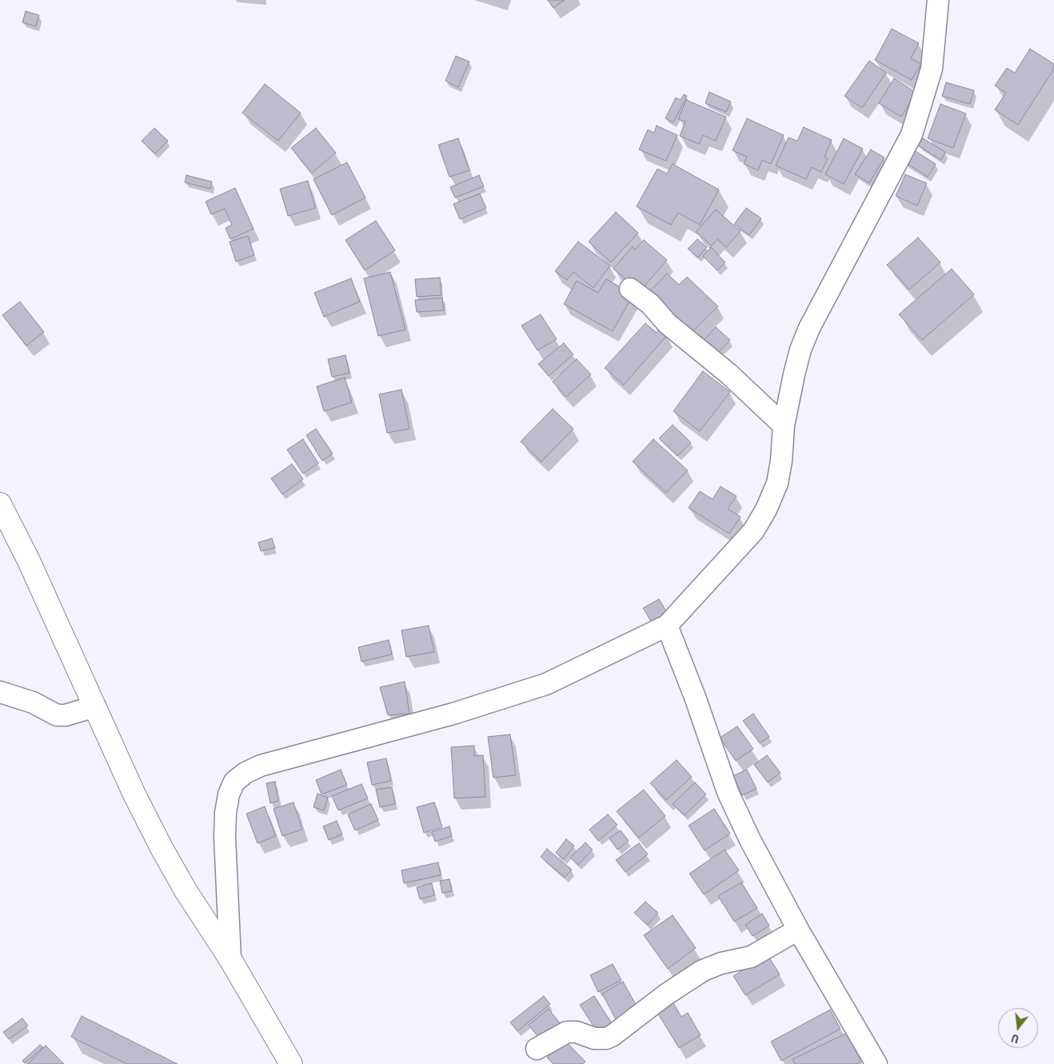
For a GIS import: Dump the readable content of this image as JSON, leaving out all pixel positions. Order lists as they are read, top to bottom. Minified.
{"north":"bottom"}
